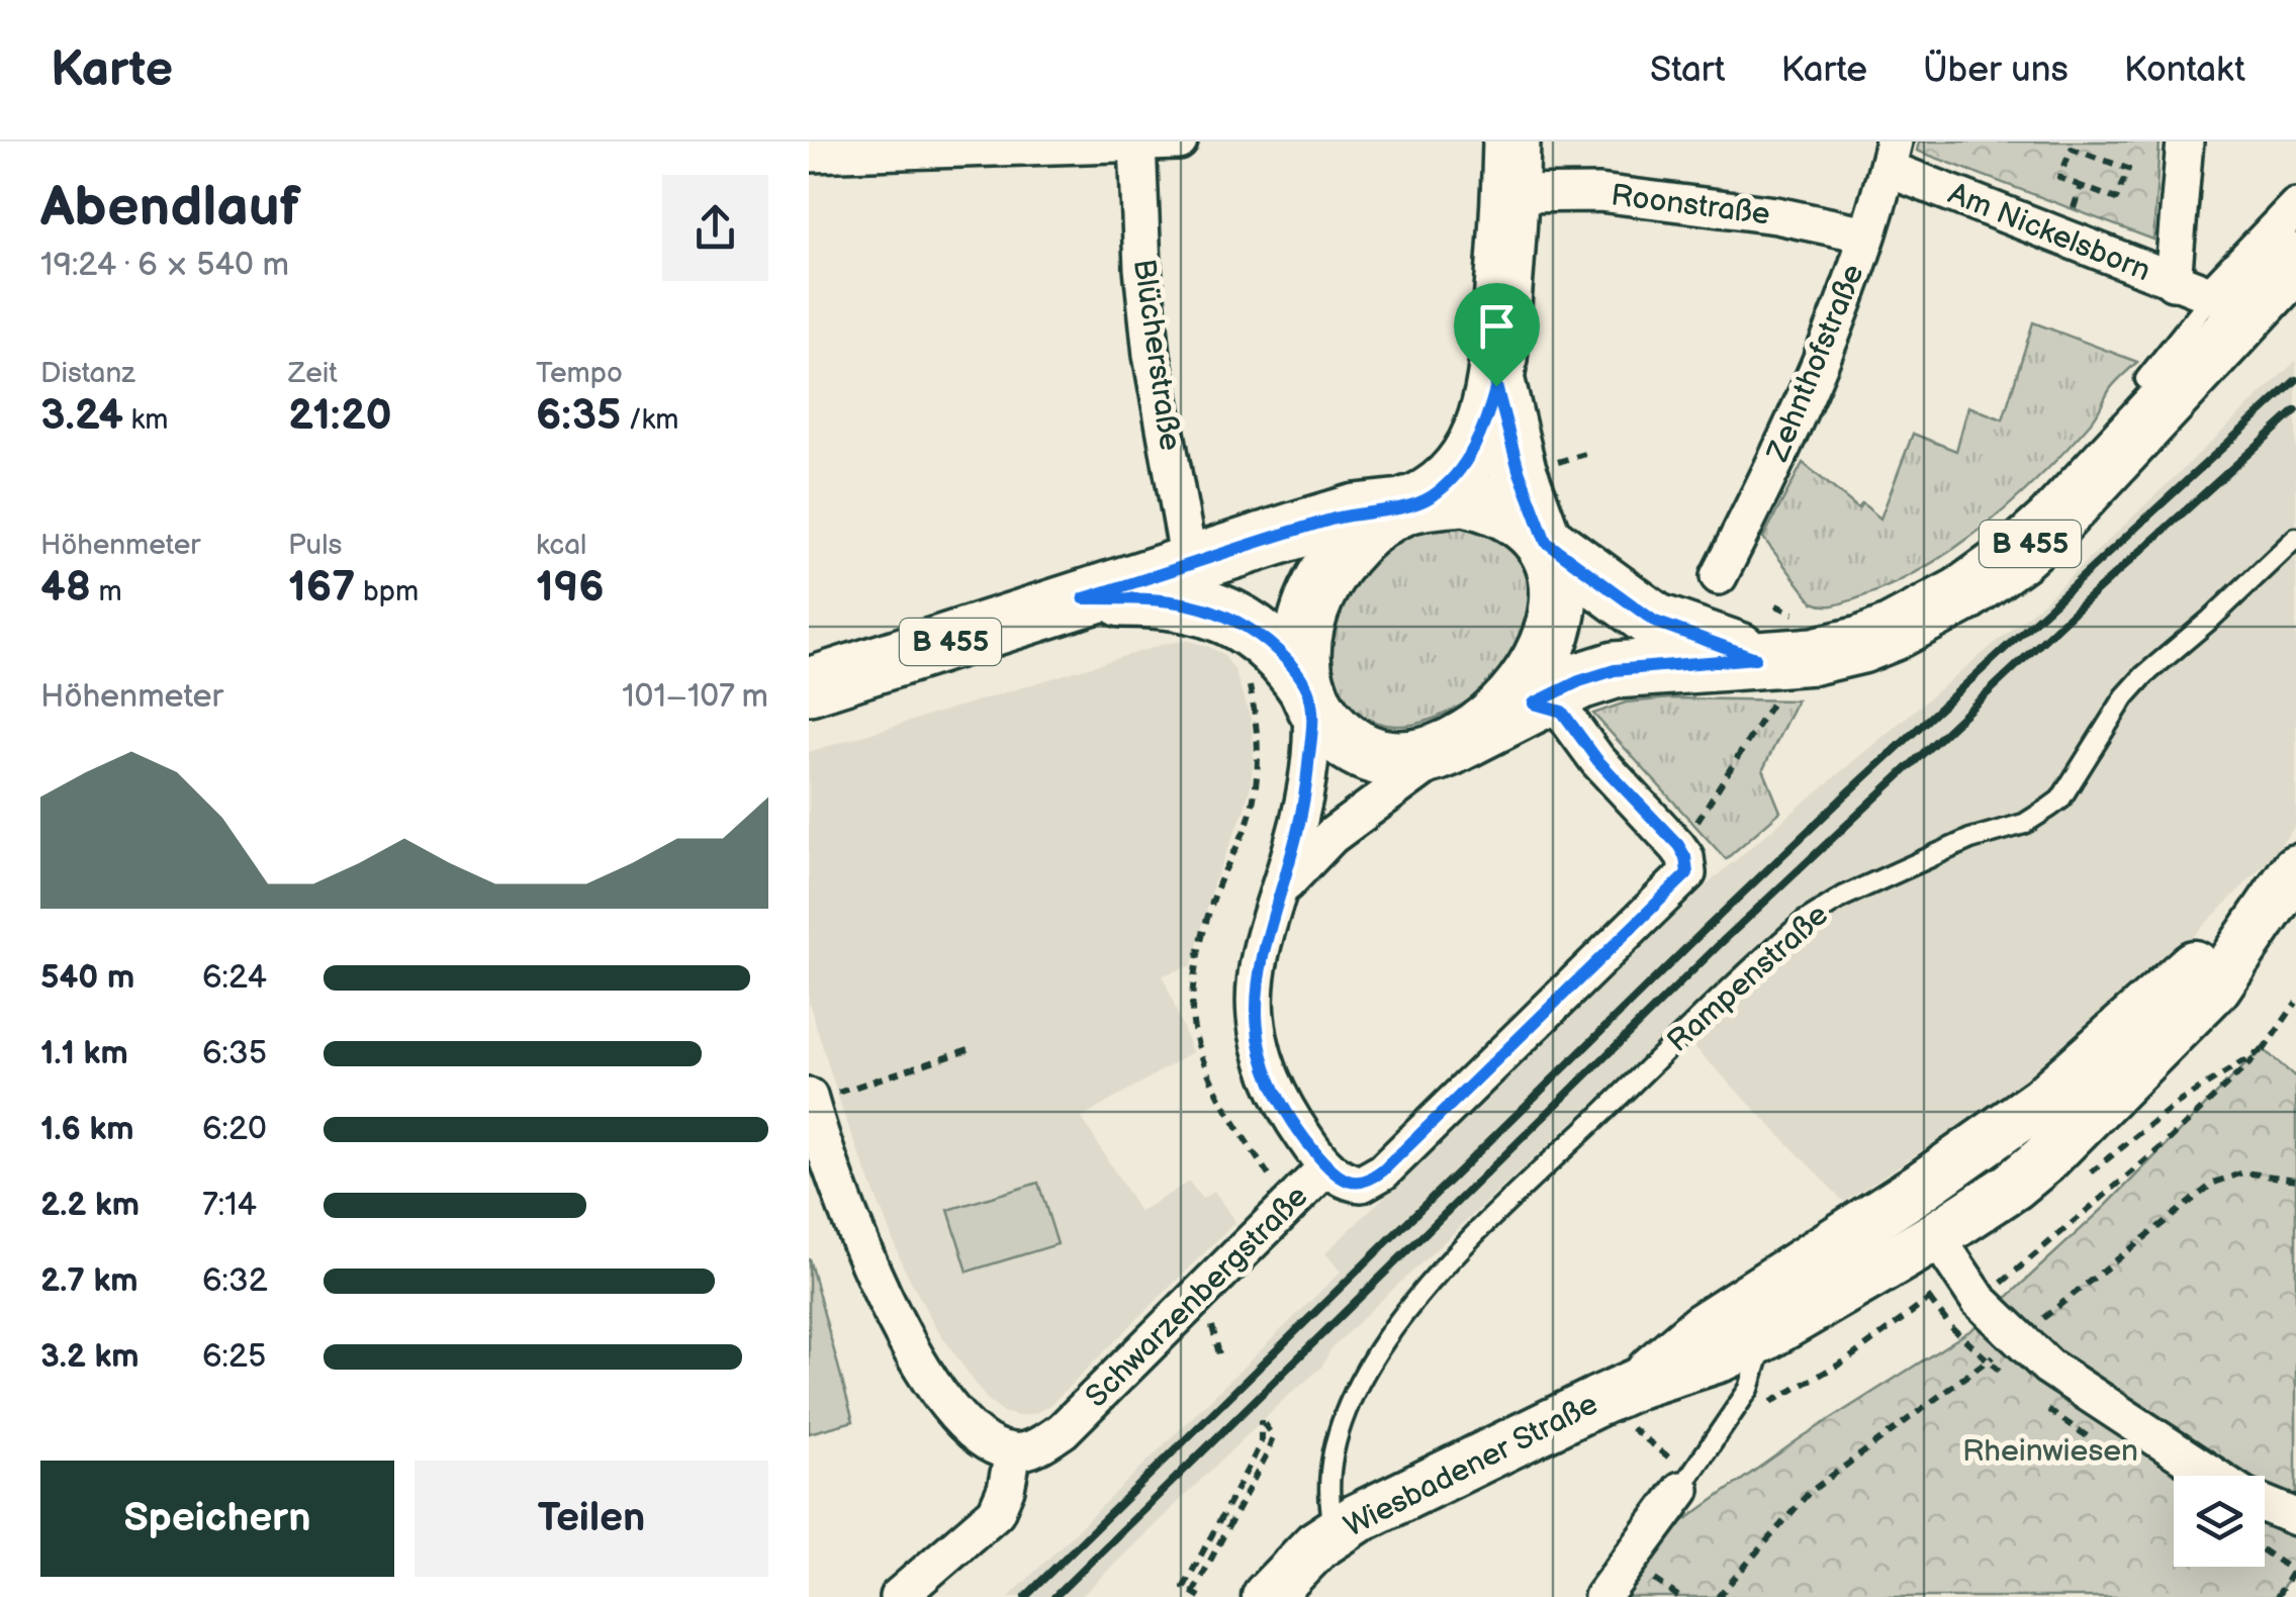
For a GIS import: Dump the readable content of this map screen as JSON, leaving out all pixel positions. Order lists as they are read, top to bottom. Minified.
{"streets":{"main road":["B 455","Wiesbadener Straße"],"street":["Roonstraße","Am Nickelsborn","Blücherstraße","Zehnthofstraße","Schwarzenbergstraße"],"lane":["Rampenstraße"]},"crossings":[["Roonstraße","Zehnthofstraße"],["Am Nickelsborn","Zehnthofstraße"],["Blücherstraße","B 455"],["Rampenstraße","Wiesbadener Straße"]],"parks":["Rheinwiesen"],"page":{"header":"Karte","nav":["Start","Karte","Über uns","Kontakt"],"heading":["Abendlauf","19:24 · 6 × 540 m"],"stats":[["Distanz","3.24 km"],["Zeit","21:20"],["Tempo","6:35 /km"],["Höhenmeter","48 m"],["Puls","167 bpm"],["kcal","196"]],"chart":["Höhenmeter","101–107 m"],"list":[{"name":"540 m","note":"6:24"},{"name":"1.1 km","note":"6:35"},{"name":"1.6 km","note":"6:20"},{"name":"2.2 km","note":"7:14"},{"name":"2.7 km","note":"6:32"},{"name":"3.2 km","note":"6:25"}],"buttons":["Speichern","Teilen"]}}
